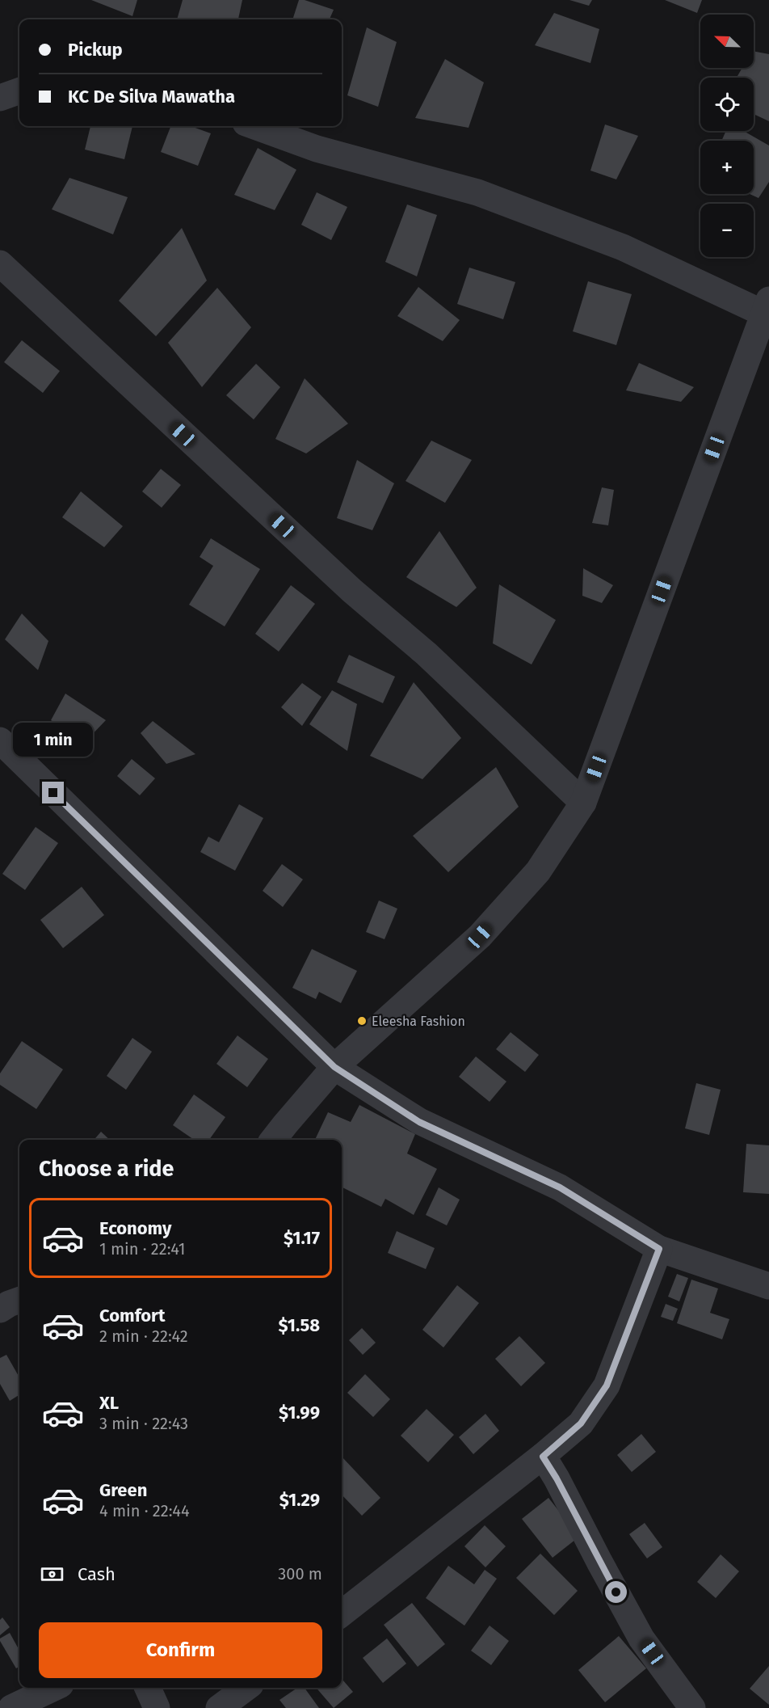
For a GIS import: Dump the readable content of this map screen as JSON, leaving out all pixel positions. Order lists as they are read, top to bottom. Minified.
{"places":["Eleesha Fashion"],"north":"top left","page":{"map_buttons":["+","−"],"banner":["Pickup","KC De Silva Mawatha"],"bubble":"1 min","heading":"Choose a ride","list":[{"name":"Economy","note":"1 min · 22:41","value":"$1.17"},{"name":"Comfort","note":"2 min · 22:42","value":"$1.58"},{"name":"XL","note":"3 min · 22:43","value":"$1.99"},{"name":"Green","note":"4 min · 22:44","value":"$1.29"}],"pay":["Cash","300 m"],"buttons":"Confirm"}}
